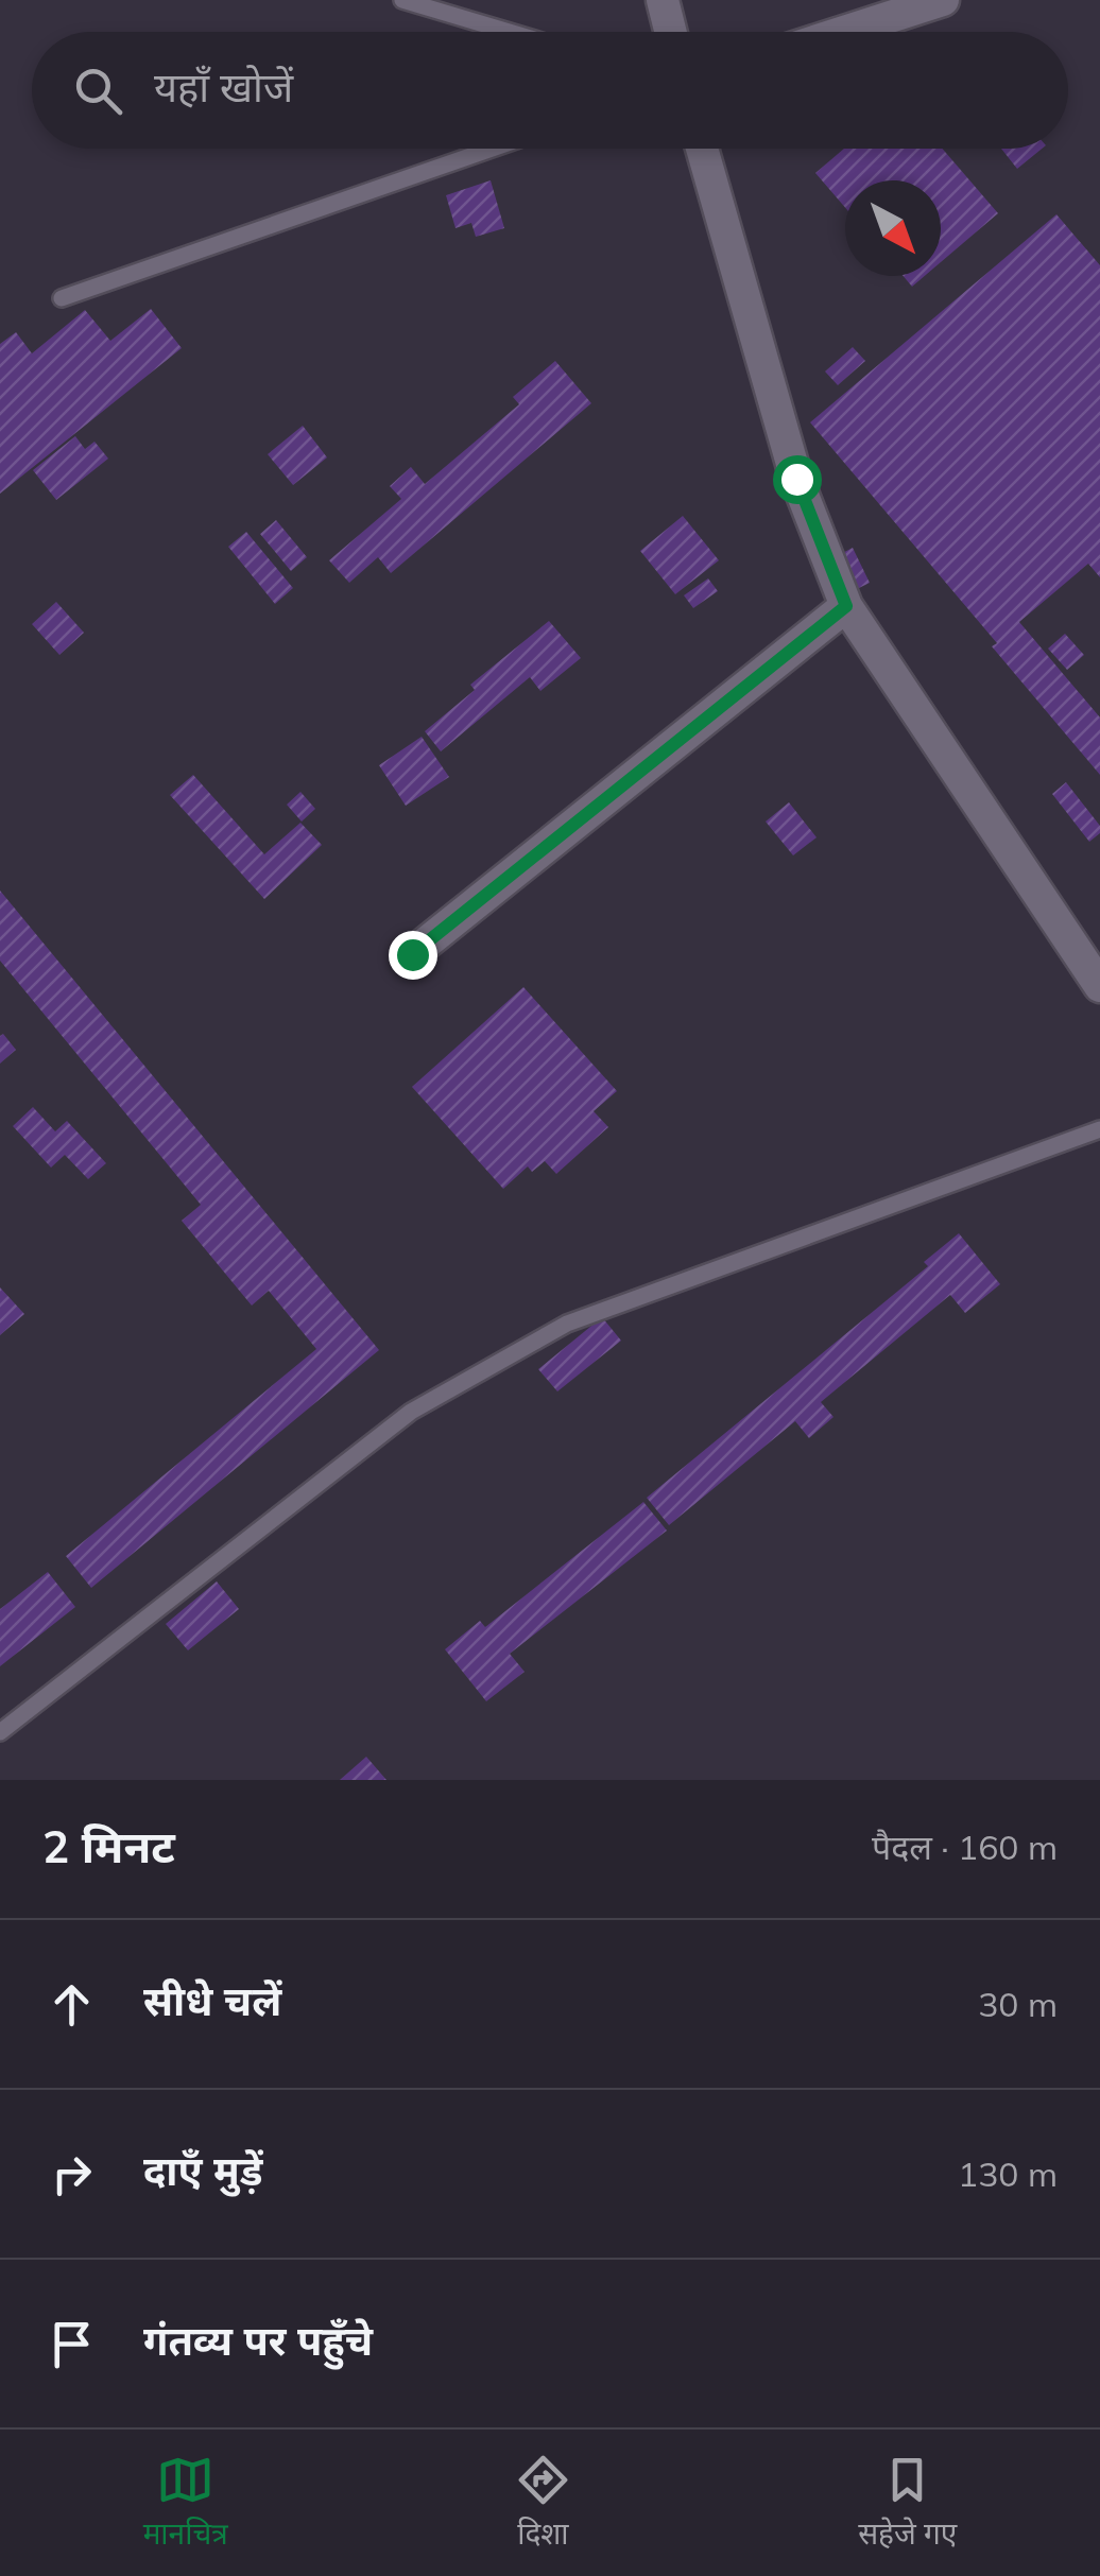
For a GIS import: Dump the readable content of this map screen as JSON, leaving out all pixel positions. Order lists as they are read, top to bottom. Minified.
{"north":"bottom right","page":{"search":"यहाँ खोजें","heading":["2 मिनट","पैदल · 160 m"],"list":[["सीधे चलें","30 m"],["दाएँ मुड़ें","130 m"],"गंतव्य पर पहुँचे"],"nav":["मानचित्र","दिशा","सहेजे गए"]}}
